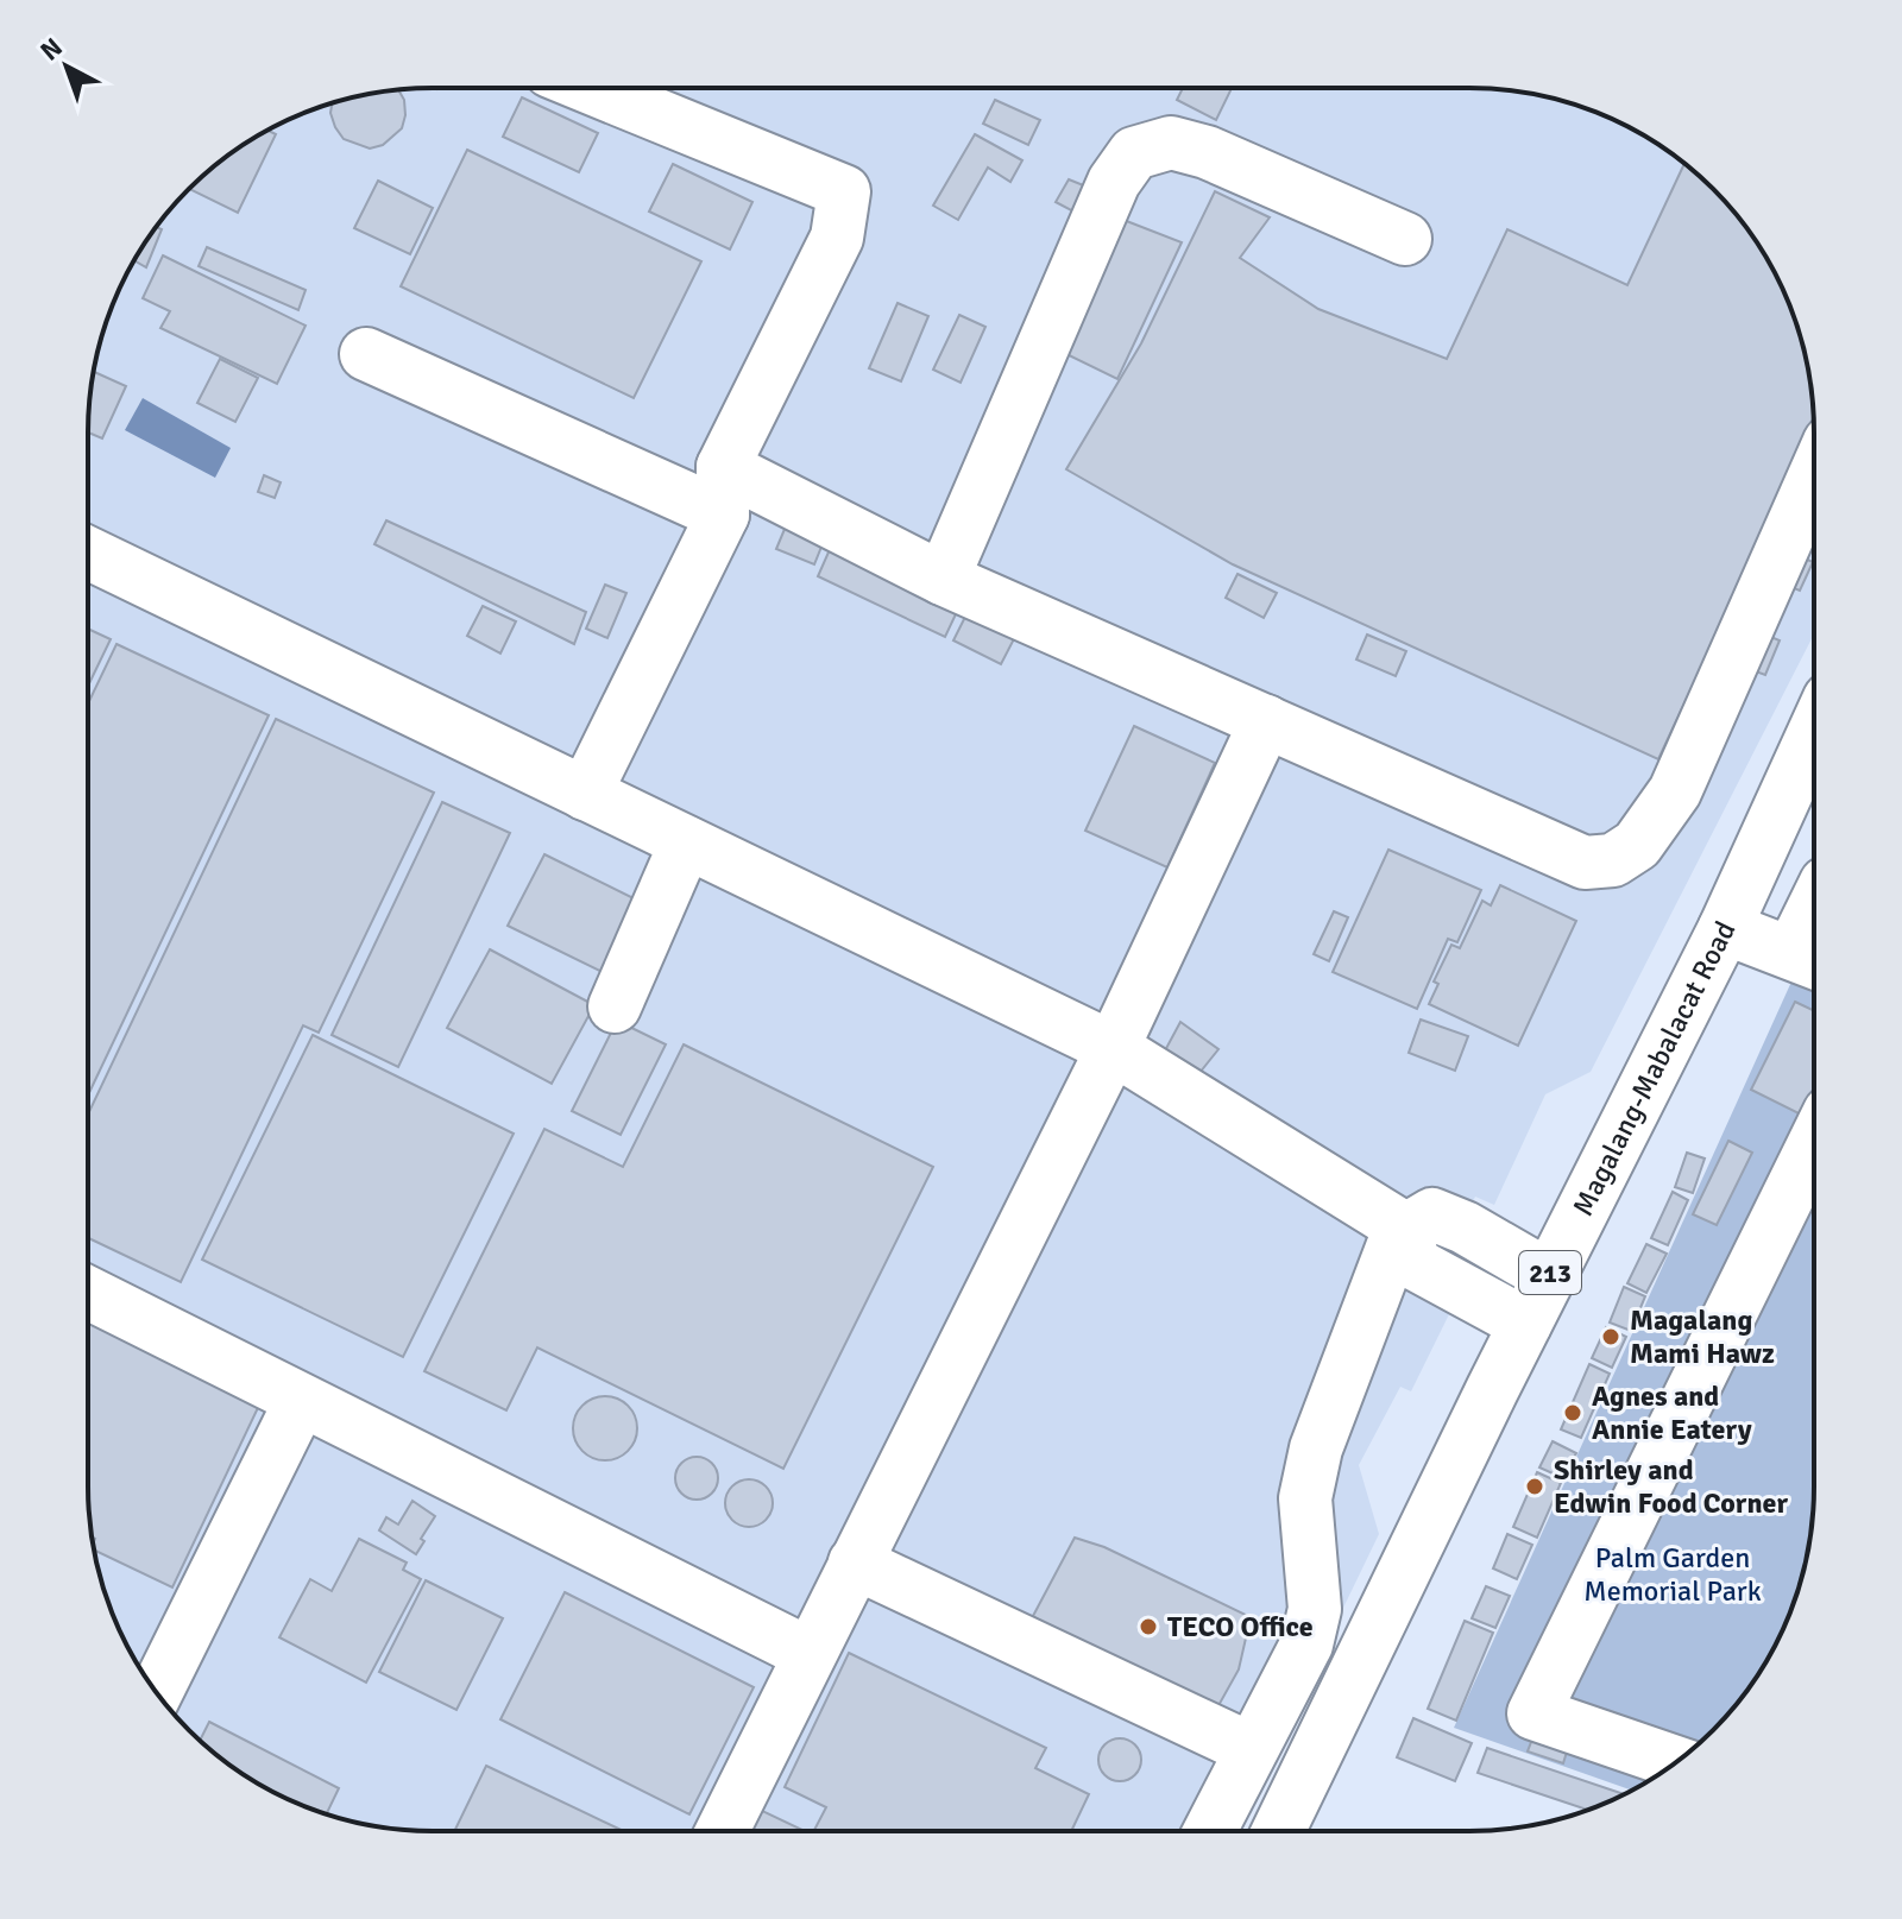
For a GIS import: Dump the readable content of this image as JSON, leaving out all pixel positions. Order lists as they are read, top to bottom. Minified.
{"streets":{"main road":["Magalang-Mabalacat Road","213"]},"parks":["Palm Garden Memorial Park"],"places":["Magalang Mami Hawz","Agnes and Annie Eatery","Shirley and Edwin Food Corner","TECO Office"],"north":"top left"}
